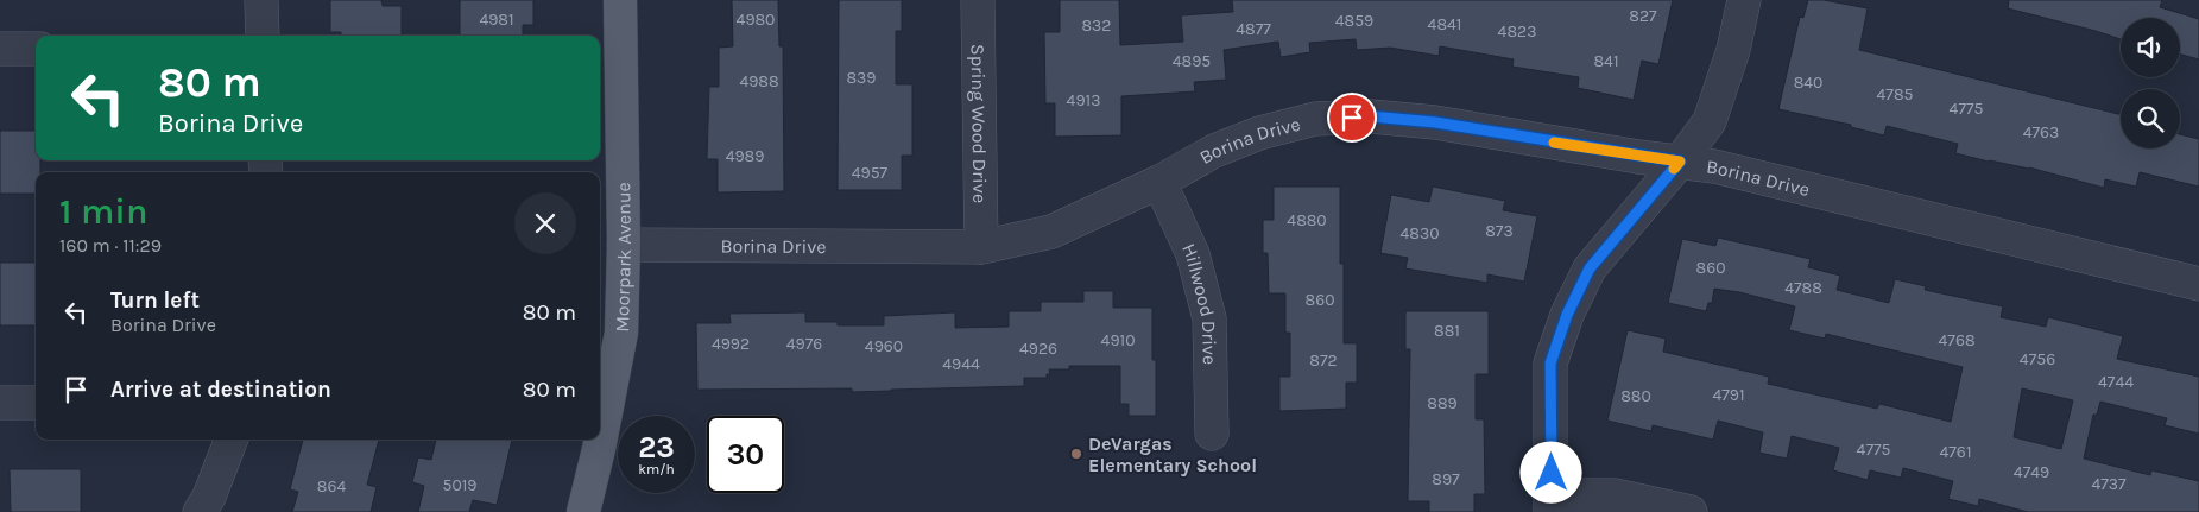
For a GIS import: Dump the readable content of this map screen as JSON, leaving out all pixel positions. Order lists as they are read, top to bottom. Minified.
{"streets":{"main road":["Moorpark Avenue"],"street":["Spring Wood Drive","Borina Drive","Hillwood Drive"]},"crossings":[["Spring Wood Drive","Borina Drive"],["Borina Drive","Moorpark Avenue"],["Borina Drive","Hillwood Drive"]],"places":["DeVargas Elementary School"],"house_numbers":["827","4981","4980","4859","4841","832","4877","4823","4895","841","839","4988","840","4785","4913","4775","4763","4989","4957","4880","873","4830","860","4788","860","881","4910","4768","4992","4976","4960","4926","4756","872","4944","4744","4791","880","889","4775","4761","4749","897","4737","5019","864"],"page":{"turn":["80 m","Borina Drive"],"heading":["1 min","160 m · 11:29"],"list":[{"name":"Turn left","note":"Borina Drive","value":"80 m"},{"name":"Arrive at destination","value":"80 m"}],"speed":"23 km/h","limit":"30"}}
